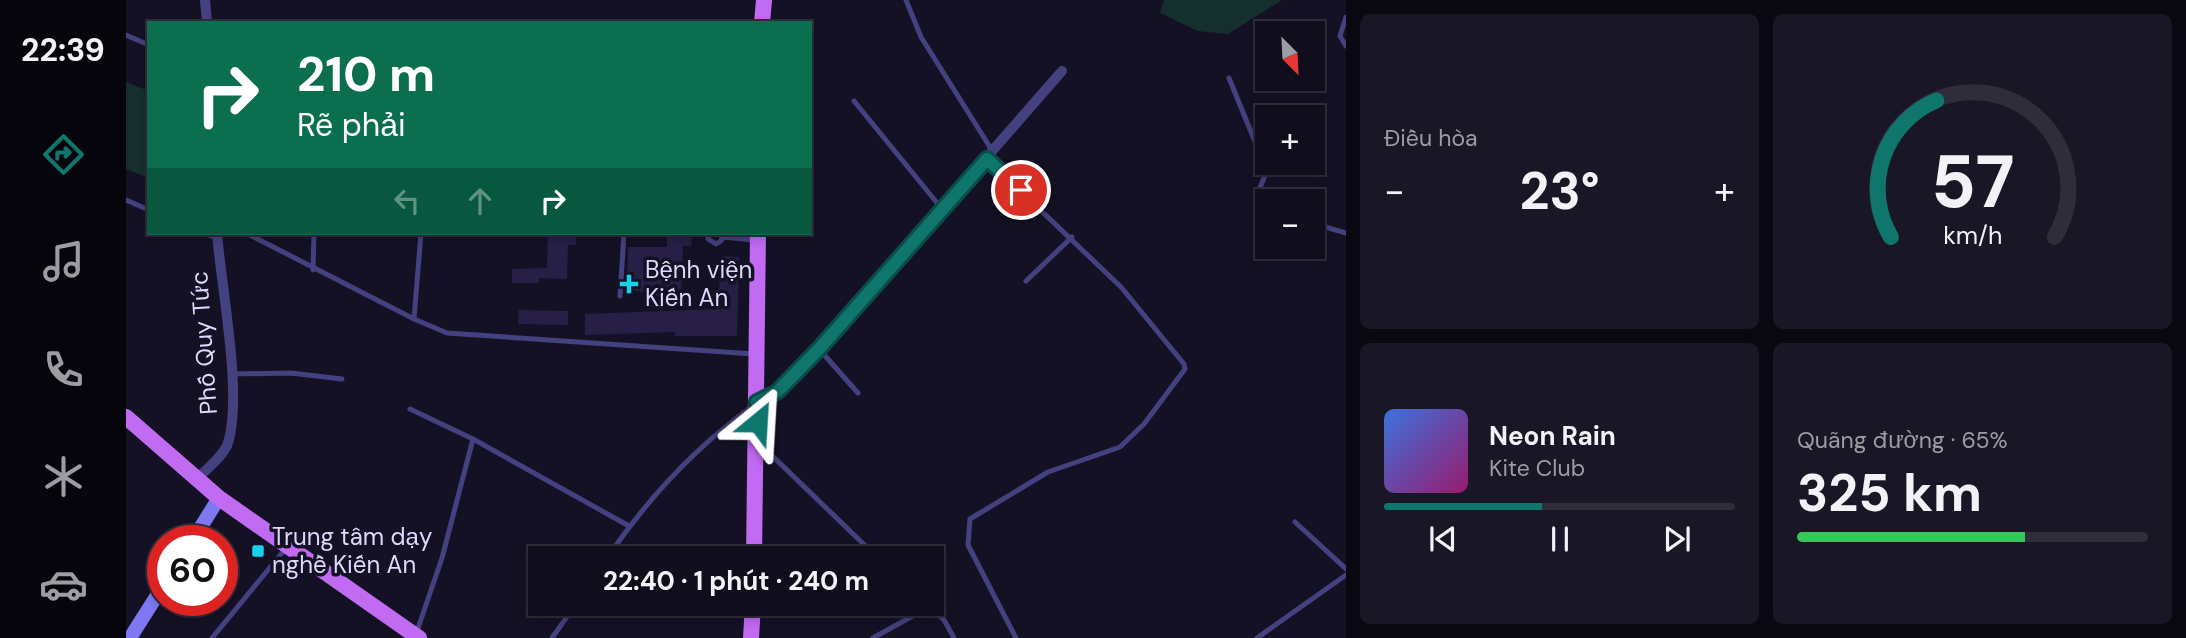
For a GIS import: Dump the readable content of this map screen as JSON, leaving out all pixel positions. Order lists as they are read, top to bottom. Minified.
{"streets":{"street":["Phố Quy Tức"]},"places":{"health":["Bệnh viện Kiến An"],"transit":["Trung tâm dạy nghề Kiến An"]},"north":"bottom right","page":{"tabs":"22:39","tile":["Điều hòa",["Quãng đường · 65%","325 km"]],"map_buttons":["+","−"],"turn":["210 m","Rẽ phải"],"heat":["−","23°","+"],"song":["Neon Rain","Kite Club"],"limit":"60","trip":"22:40 · 1 phút · 240 m","gauge":["57","km/h"]}}
